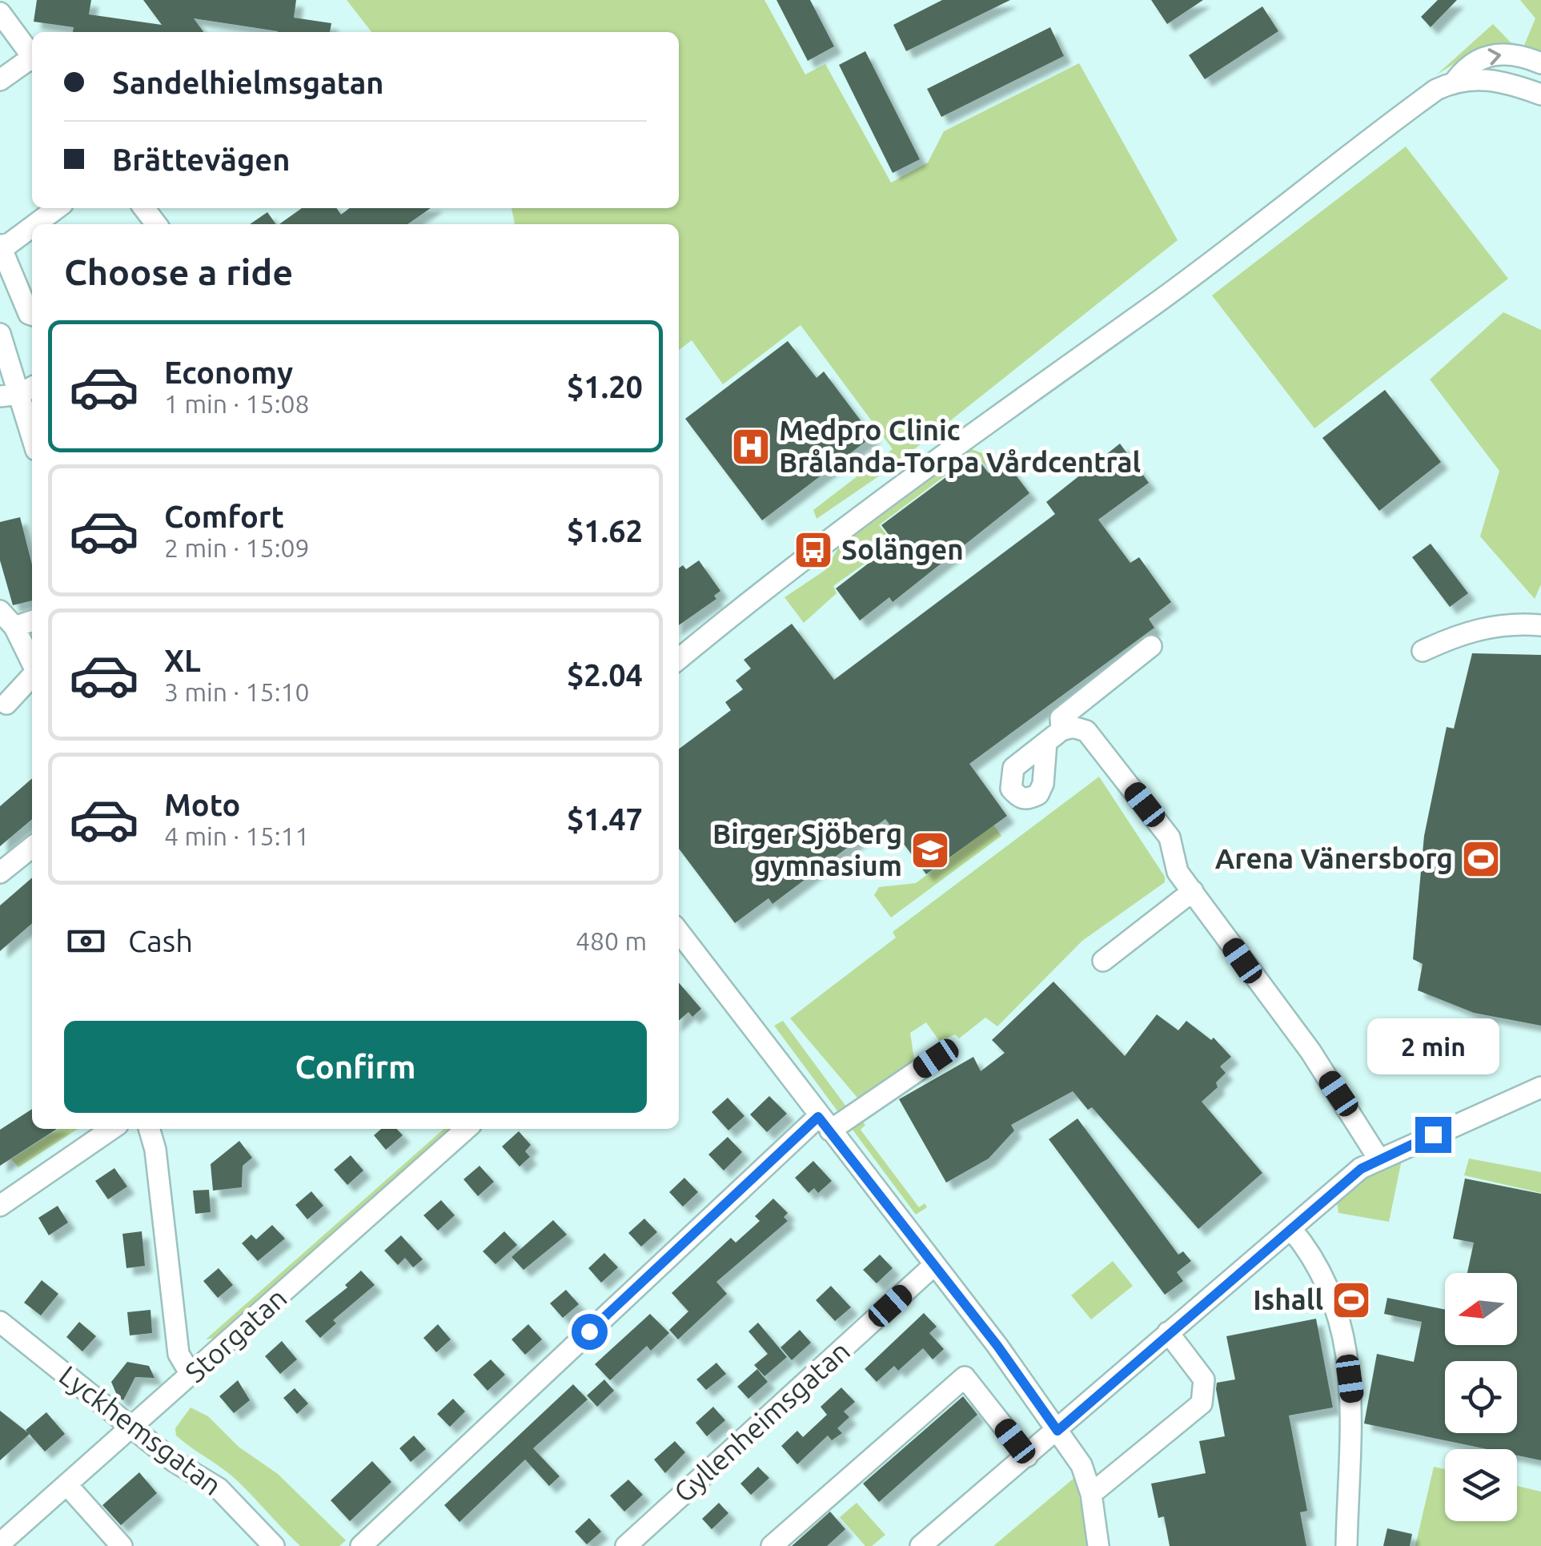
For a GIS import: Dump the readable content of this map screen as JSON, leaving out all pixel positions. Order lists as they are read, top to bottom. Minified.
{"streets":{"street":["Storgatan","Gyllenheimsgatan","Lyckhemsgatan"]},"crossings":[["Storgatan","Lyckhemsgatan"]],"places":{"hospital":["Medpro Clinic Brålanda-Torpa Vårdcentral"],"bus stop":["Solängen"],"school or university":["Birger Sjöberg gymnasium"],"sports":["Arena Vänersborg","Ishall"]},"north":"left","page":{"banner":["Sandelhielmsgatan","Brättevägen"],"heading":"Choose a ride","list":[{"name":"Economy","note":"1 min · 15:08","value":"$1.20"},{"name":"Comfort","note":"2 min · 15:09","value":"$1.62"},{"name":"XL","note":"3 min · 15:10","value":"$2.04"},{"name":"Moto","note":"4 min · 15:11","value":"$1.47"}],"pay":["Cash","480 m"],"buttons":"Confirm","bubble":"2 min"}}
